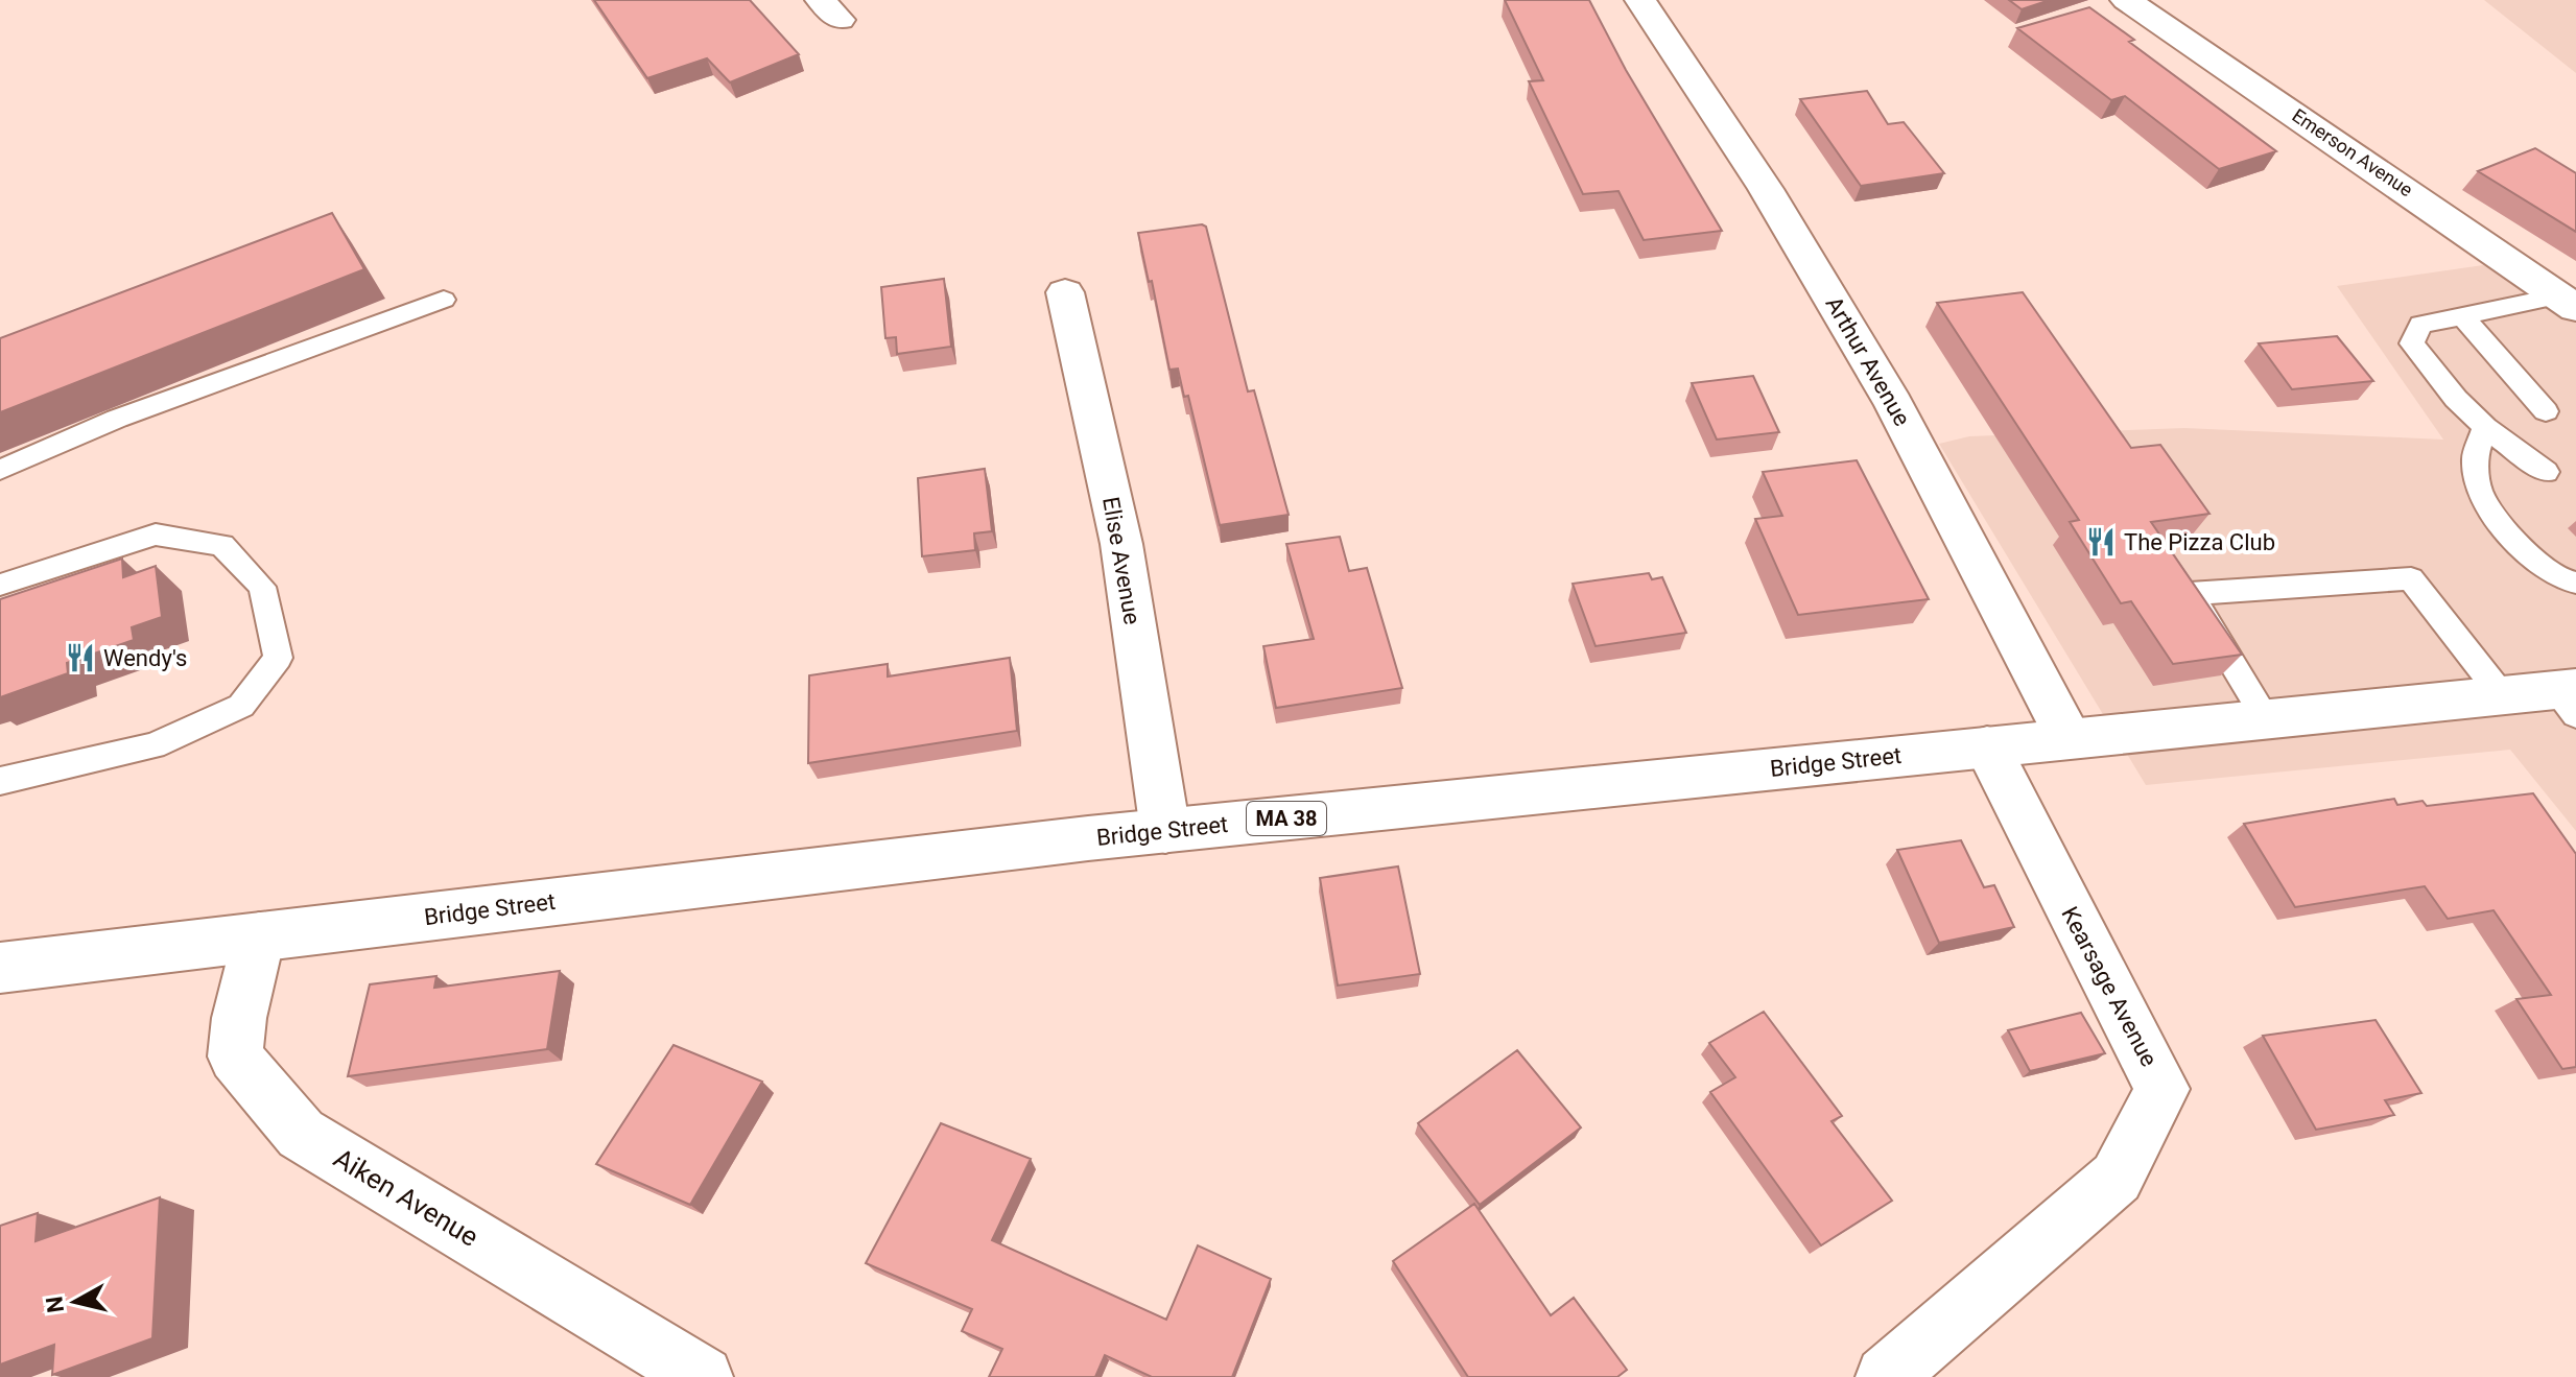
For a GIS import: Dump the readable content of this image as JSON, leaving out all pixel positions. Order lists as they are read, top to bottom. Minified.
{"streets":{"street":["Emerson Avenue","Arthur Avenue","Elise Avenue","Bridge Street","MA 38","Kearsage Avenue","Aiken Avenue"]},"crossings":[["Arthur Avenue","Bridge Street"],["Elise Avenue","Bridge Street"],["Bridge Street","Kearsage Avenue"],["Bridge Street","Aiken Avenue"]],"places":{"restaurant":["The Pizza Club","Wendy's"]},"north":"left"}
